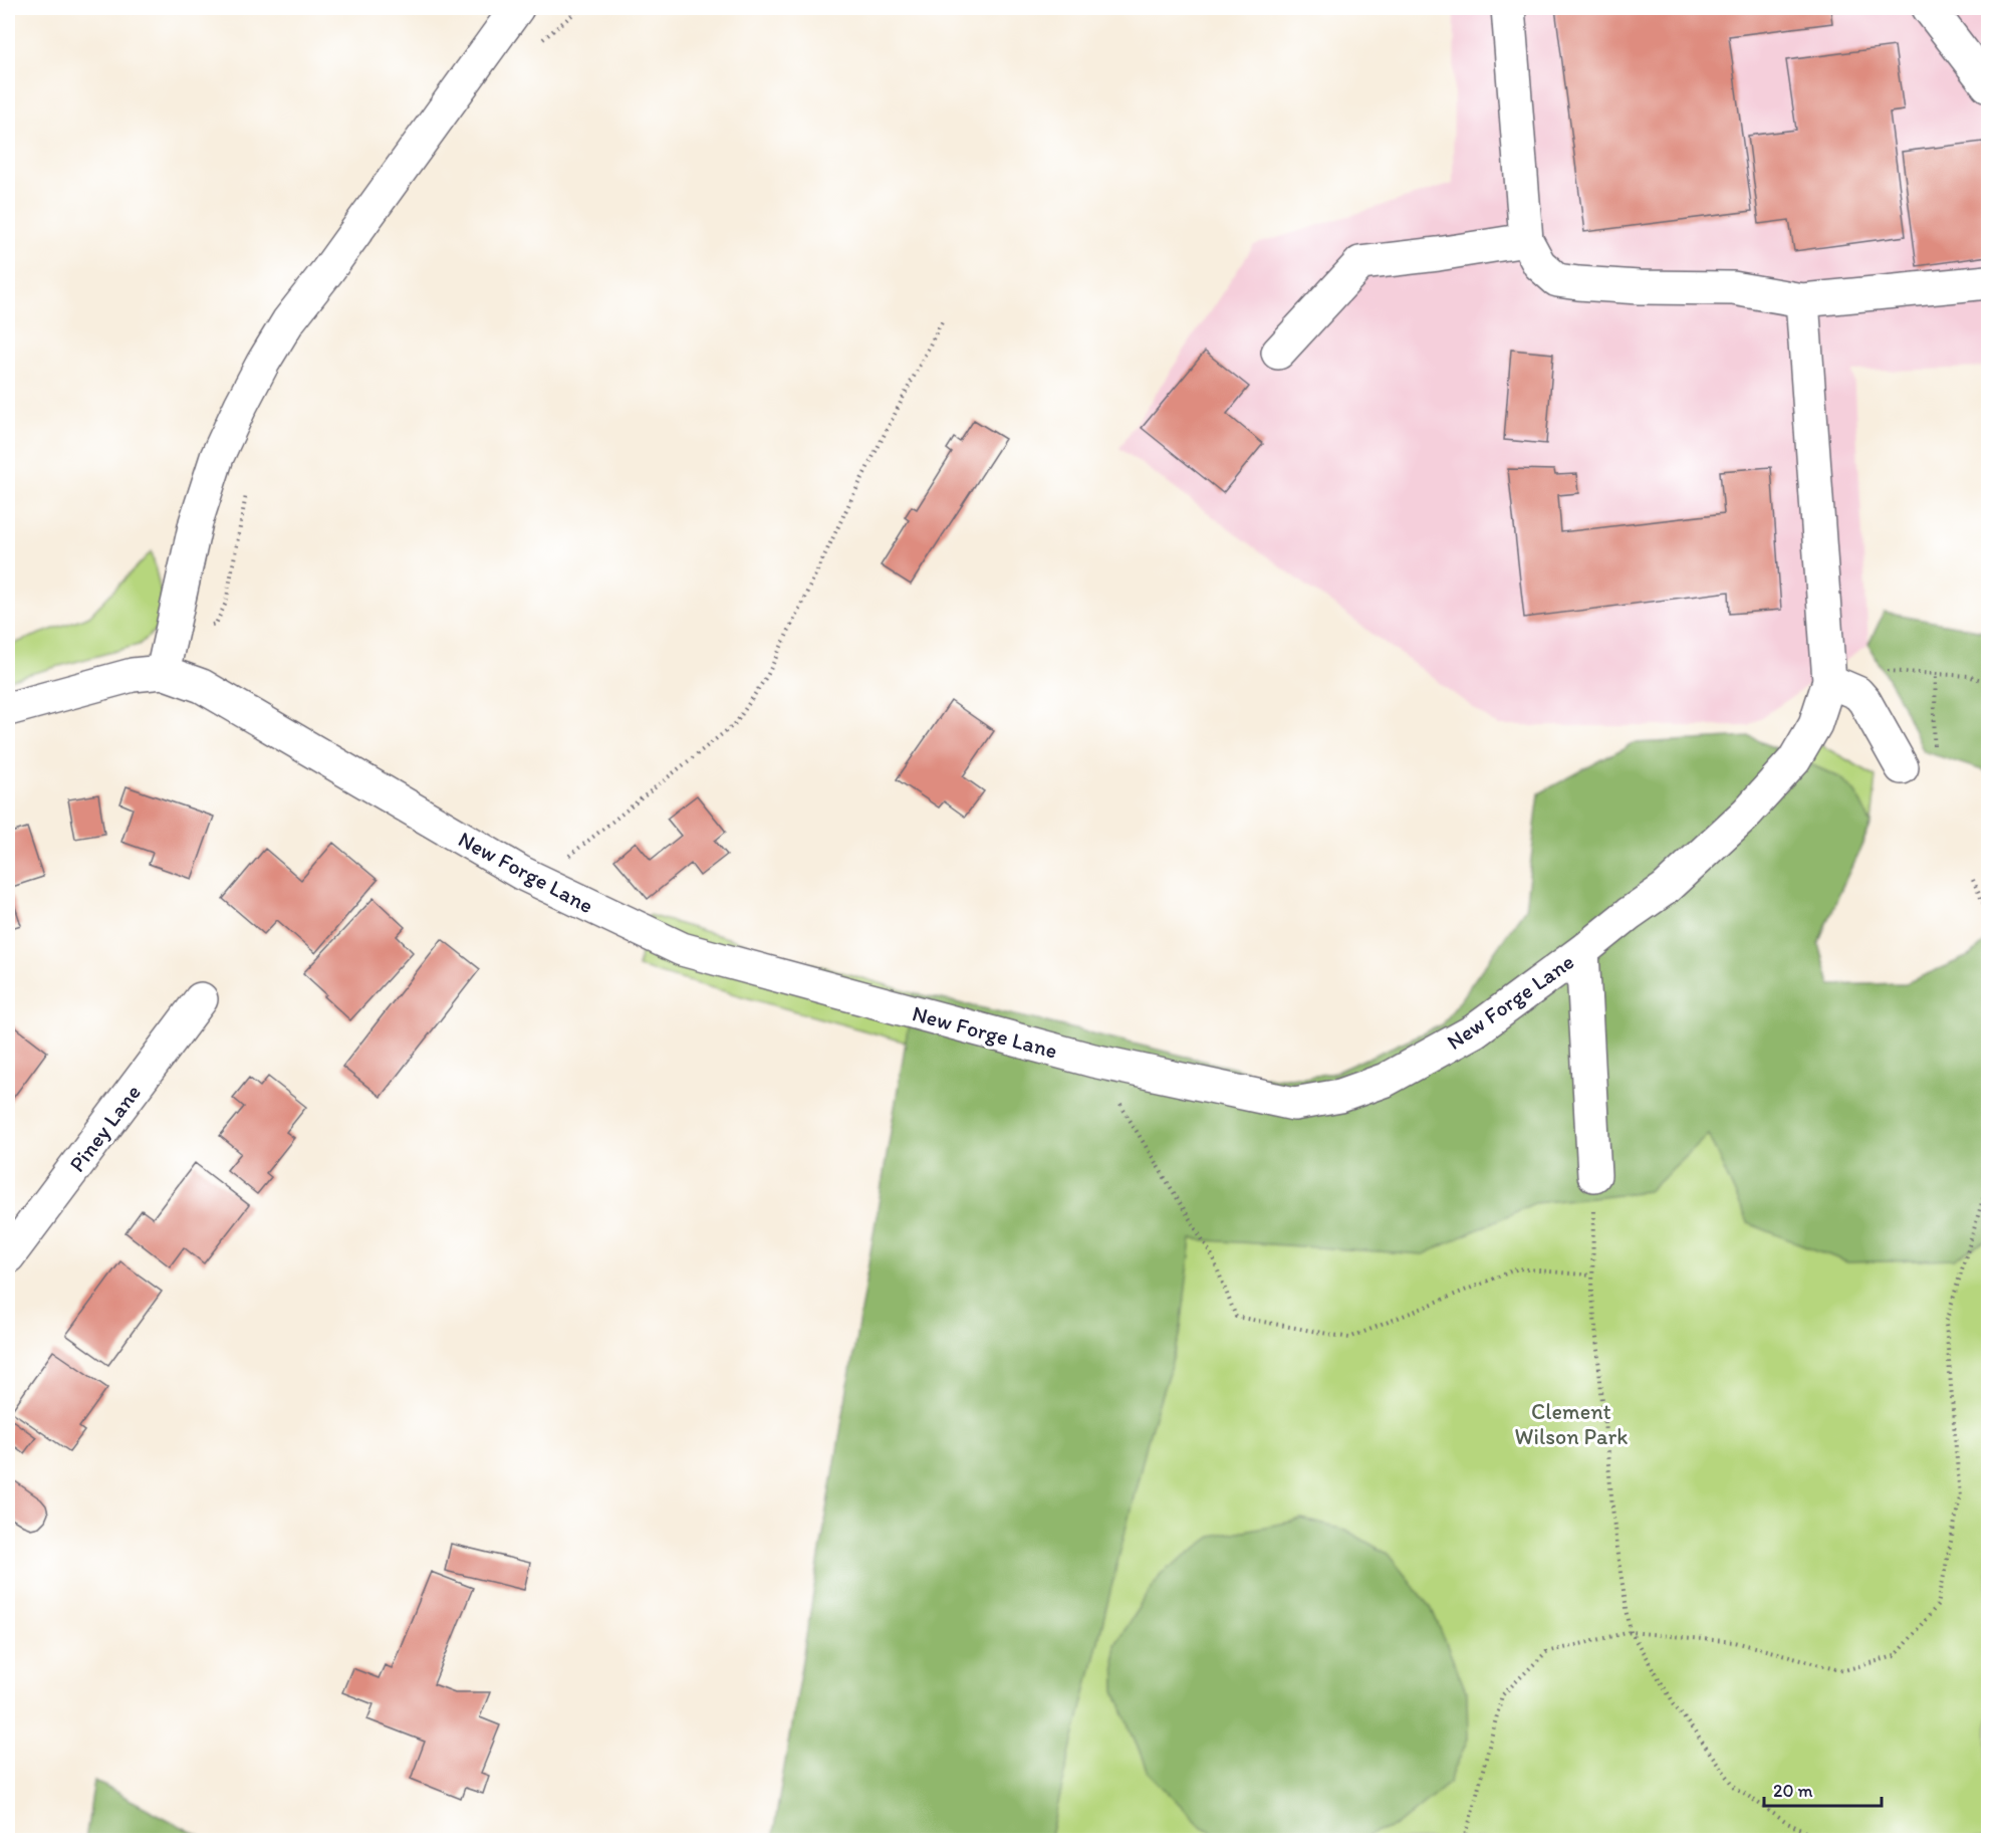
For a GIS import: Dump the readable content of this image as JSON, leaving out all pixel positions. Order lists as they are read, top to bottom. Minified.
{"streets":{"street":["New Forge Lane","Piney Lane"]},"parks":["Clement Wilson Park"],"scale_bar":"20 m"}
